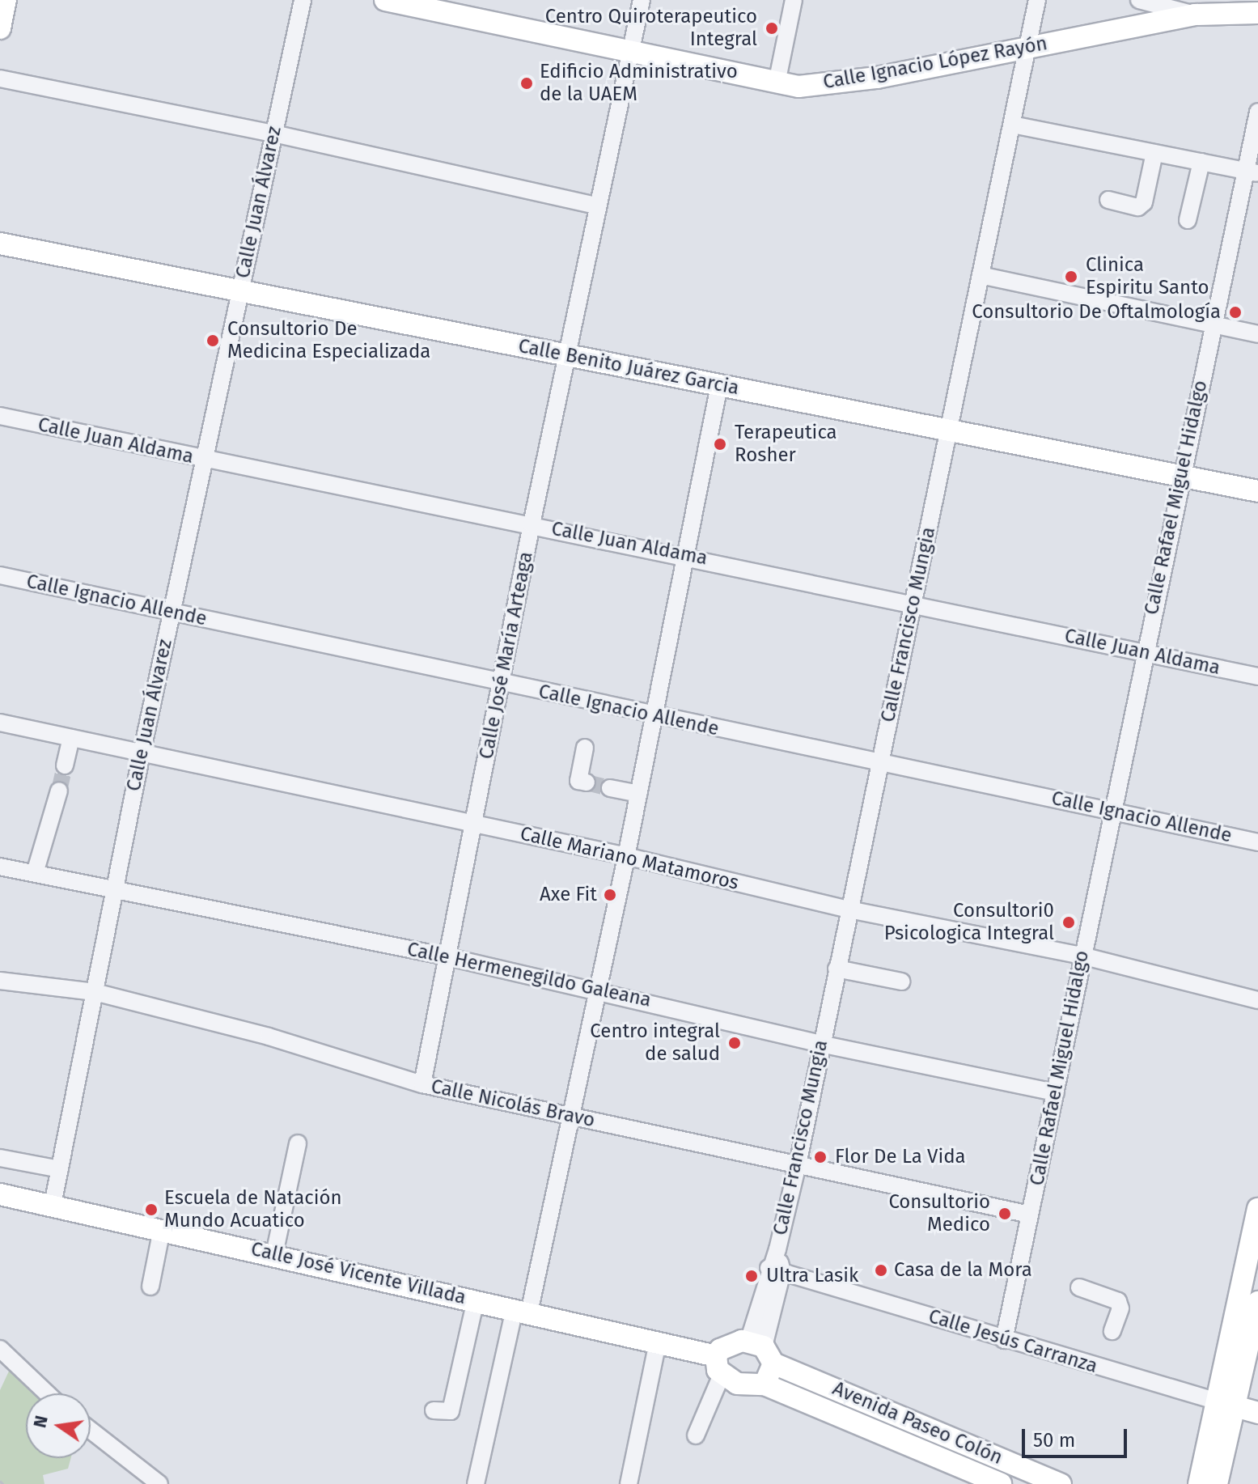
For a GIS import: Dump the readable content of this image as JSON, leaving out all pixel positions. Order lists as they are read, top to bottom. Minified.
{"streets":{"main road":["Calle Ignacio López Rayón","Calle Benito Juárez Garcia","Calle José Vicente Villada","Calle Jesús Carranza","Avenida Paseo Colón"],"street":["Calle Juan Álvarez","Calle Juan Aldama","Calle Rafael Miguel Hidalgo","Calle Ignacio Allende","Calle Francisco Mungia","Calle José María Arteaga","Calle Mariano Matamoros","Calle Hermenegildo Galeana","Calle Nicolás Bravo"]},"crossings":[["Calle Ignacio López Rayón","Calle Francisco Mungia"],["Calle Ignacio López Rayón","Calle José María Arteaga"],["Calle Juan Álvarez","Calle Benito Juárez Garcia"],["Calle Juan Álvarez","Calle Juan Aldama"],["Calle Juan Álvarez","Calle Ignacio Allende"],["Calle Juan Álvarez","Calle Mariano Matamoros"],["Calle Juan Álvarez","Calle Hermenegildo Galeana"],["Calle Juan Álvarez","Calle Nicolás Bravo"],["Calle Juan Álvarez","Calle José Vicente Villada"],["Calle Benito Juárez Garcia","Calle Rafael Miguel Hidalgo"],["Calle Benito Juárez Garcia","Calle Francisco Mungia"],["Calle Benito Juárez Garcia","Calle José María Arteaga"],["Calle Juan Aldama","Calle Rafael Miguel Hidalgo"],["Calle Juan Aldama","Calle Francisco Mungia"],["Calle Juan Aldama","Calle José María Arteaga"],["Calle Rafael Miguel Hidalgo","Calle Ignacio Allende"],["Calle Rafael Miguel Hidalgo","Calle Mariano Matamoros"],["Calle Rafael Miguel Hidalgo","Calle Hermenegildo Galeana"],["Calle Rafael Miguel Hidalgo","Calle Nicolás Bravo"],["Calle Rafael Miguel Hidalgo","Calle Jesús Carranza"],["Calle Ignacio Allende","Calle Francisco Mungia"],["Calle Ignacio Allende","Calle José María Arteaga"],["Calle Francisco Mungia","Calle Mariano Matamoros"],["Calle Francisco Mungia","Calle Hermenegildo Galeana"],["Calle Francisco Mungia","Calle Nicolás Bravo"],["Calle Francisco Mungia","Calle Jesús Carranza"],["Calle Francisco Mungia","Avenida Paseo Colón"],["Calle José María Arteaga","Calle Mariano Matamoros"],["Calle José María Arteaga","Calle Hermenegildo Galeana"],["Calle José María Arteaga","Calle Nicolás Bravo"],["Calle José Vicente Villada","Avenida Paseo Colón"]],"places":["Centro Quiroterapeutico Integral","Edificio Administrativo de la UAEM","Clinica Espiritu Santo","Consultorio De Oftalmología","Consultorio De Medicina Especializada","Terapeutica Rosher","Axe Fit","Consultori0 Psicologica Integral","Centro integral de salud","Flor De La Vida","Escuela de Natación Mundo Acuatico","Consultorio Medico","Casa de la Mora","Ultra Lasik"],"scale_bar":"50 m","north":"left"}
